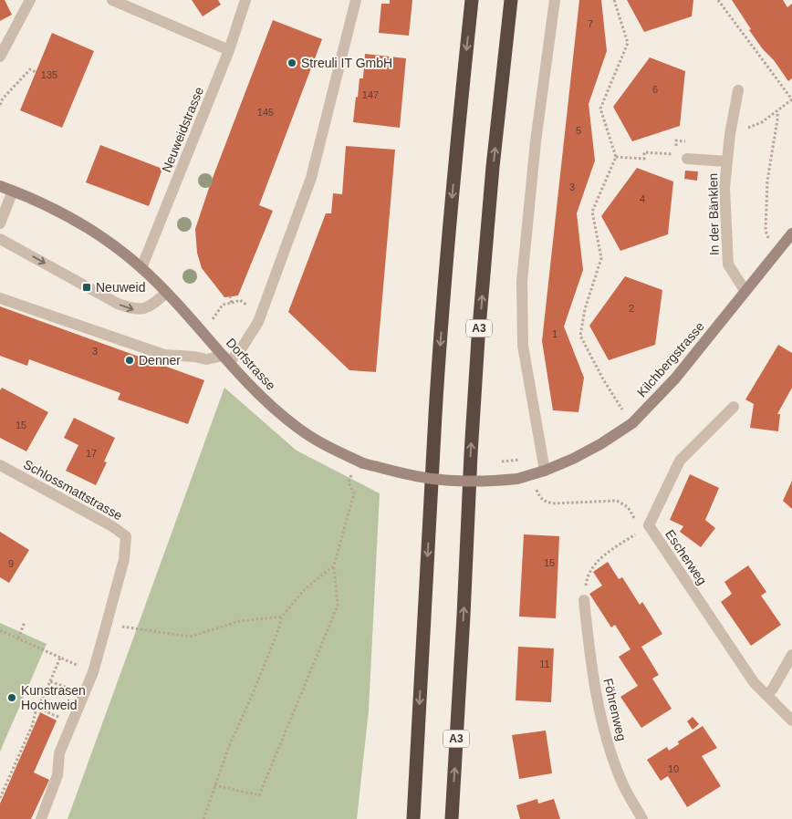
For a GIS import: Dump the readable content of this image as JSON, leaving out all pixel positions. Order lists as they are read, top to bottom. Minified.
{"streets":{"highway":["A3"],"street":["Neuweidstrasse","In der Bänklen","Kilchbergstrasse","Dorfstrasse","Schlossmattstrasse","Escherweg","Föhrenweg"]},"crossings":[["Neuweidstrasse","Dorfstrasse"],["In der Bänklen","Kilchbergstrasse"],["Kilchbergstrasse","Dorfstrasse"]],"places":{"other":["Streuli IT GmbH","Denner","Kunstrasen Hochweid"],"transit":["Neuweid"]},"house_numbers":["7","135","6","147","145","5","3","4","2","1","3","15","17","15","9","11","10"]}
